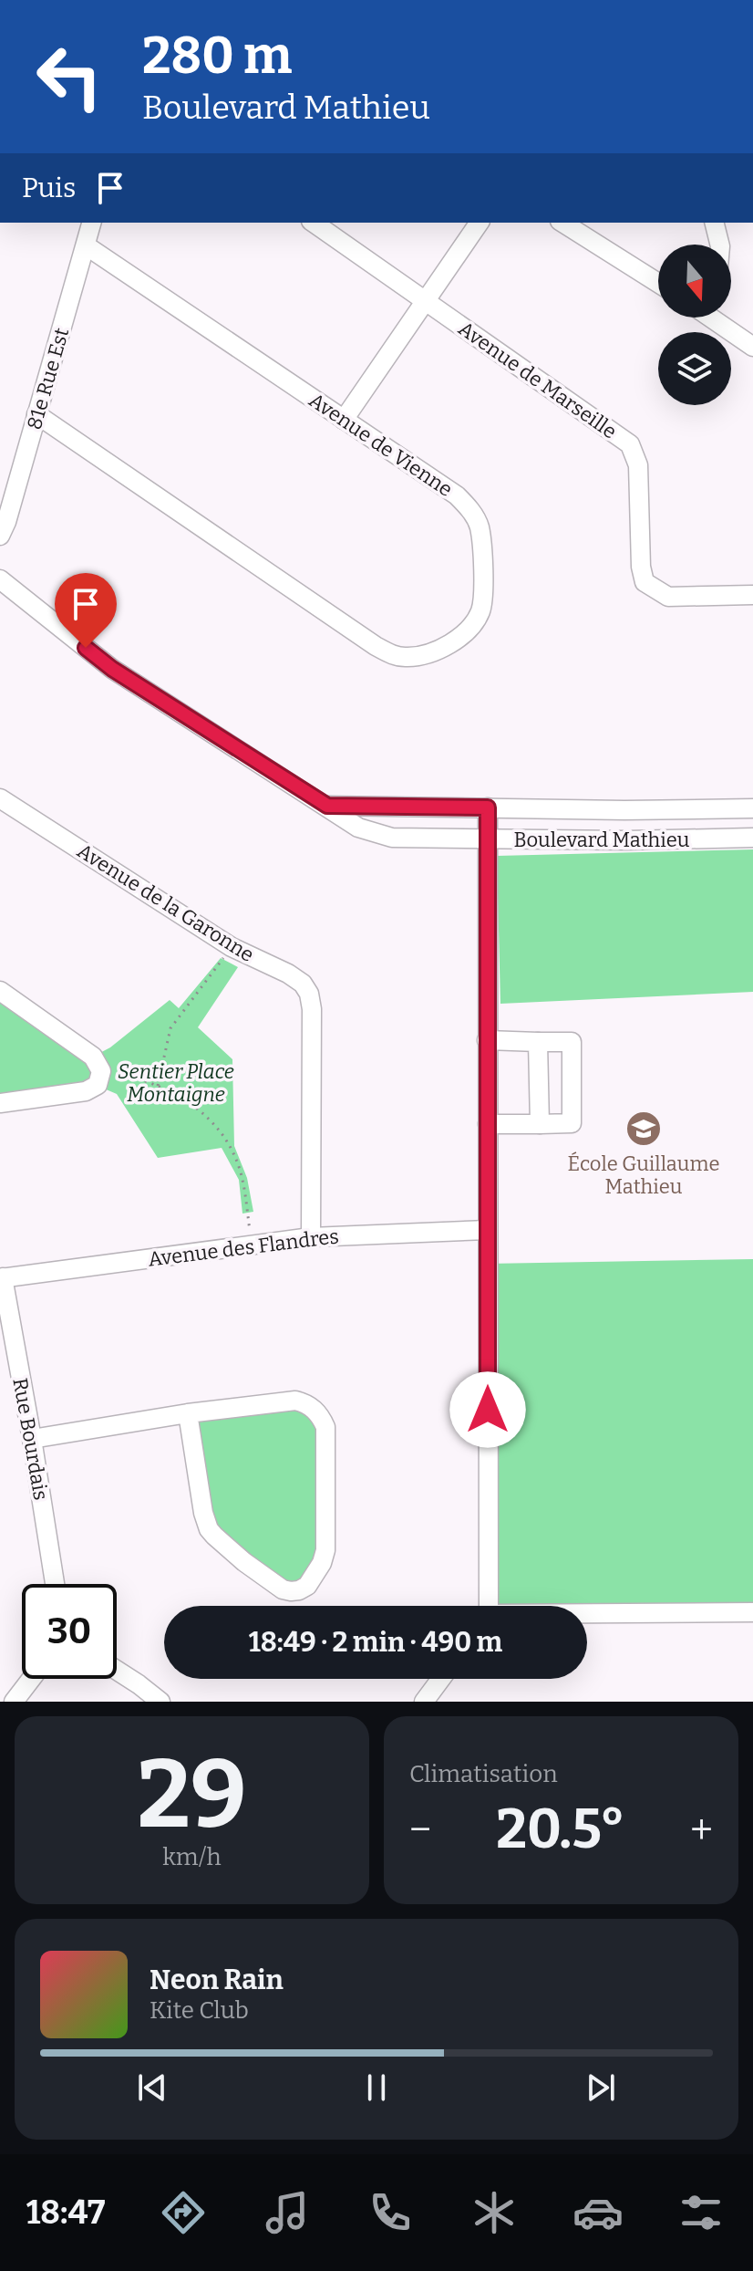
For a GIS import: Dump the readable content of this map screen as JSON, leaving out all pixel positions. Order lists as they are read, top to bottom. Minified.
{"streets":{"street":["81e Rue Est","Avenue de Marseille","Avenue de Vienne","Boulevard Mathieu","Avenue de la Garonne","Avenue des Flandres","Rue Bourdais"]},"crossings":[["81e Rue Est","Avenue de Vienne"],["Avenue de la Garonne","Avenue des Flandres"],["Avenue des Flandres","Rue Bourdais"]],"parks":["Sentier Place Montaigne"],"places":{"school or university":["École Guillaume Mathieu"]},"north":"bottom","page":{"turn":["280 m","Boulevard Mathieu"],"then":"Puis","limit":"30","trip":"18:49 · 2 min · 490 m","tile":[["29","km/h"],"Climatisation"],"heat":["−","20.5°","+"],"song":["Neon Rain","Kite Club"],"tabs":"18:47"}}
